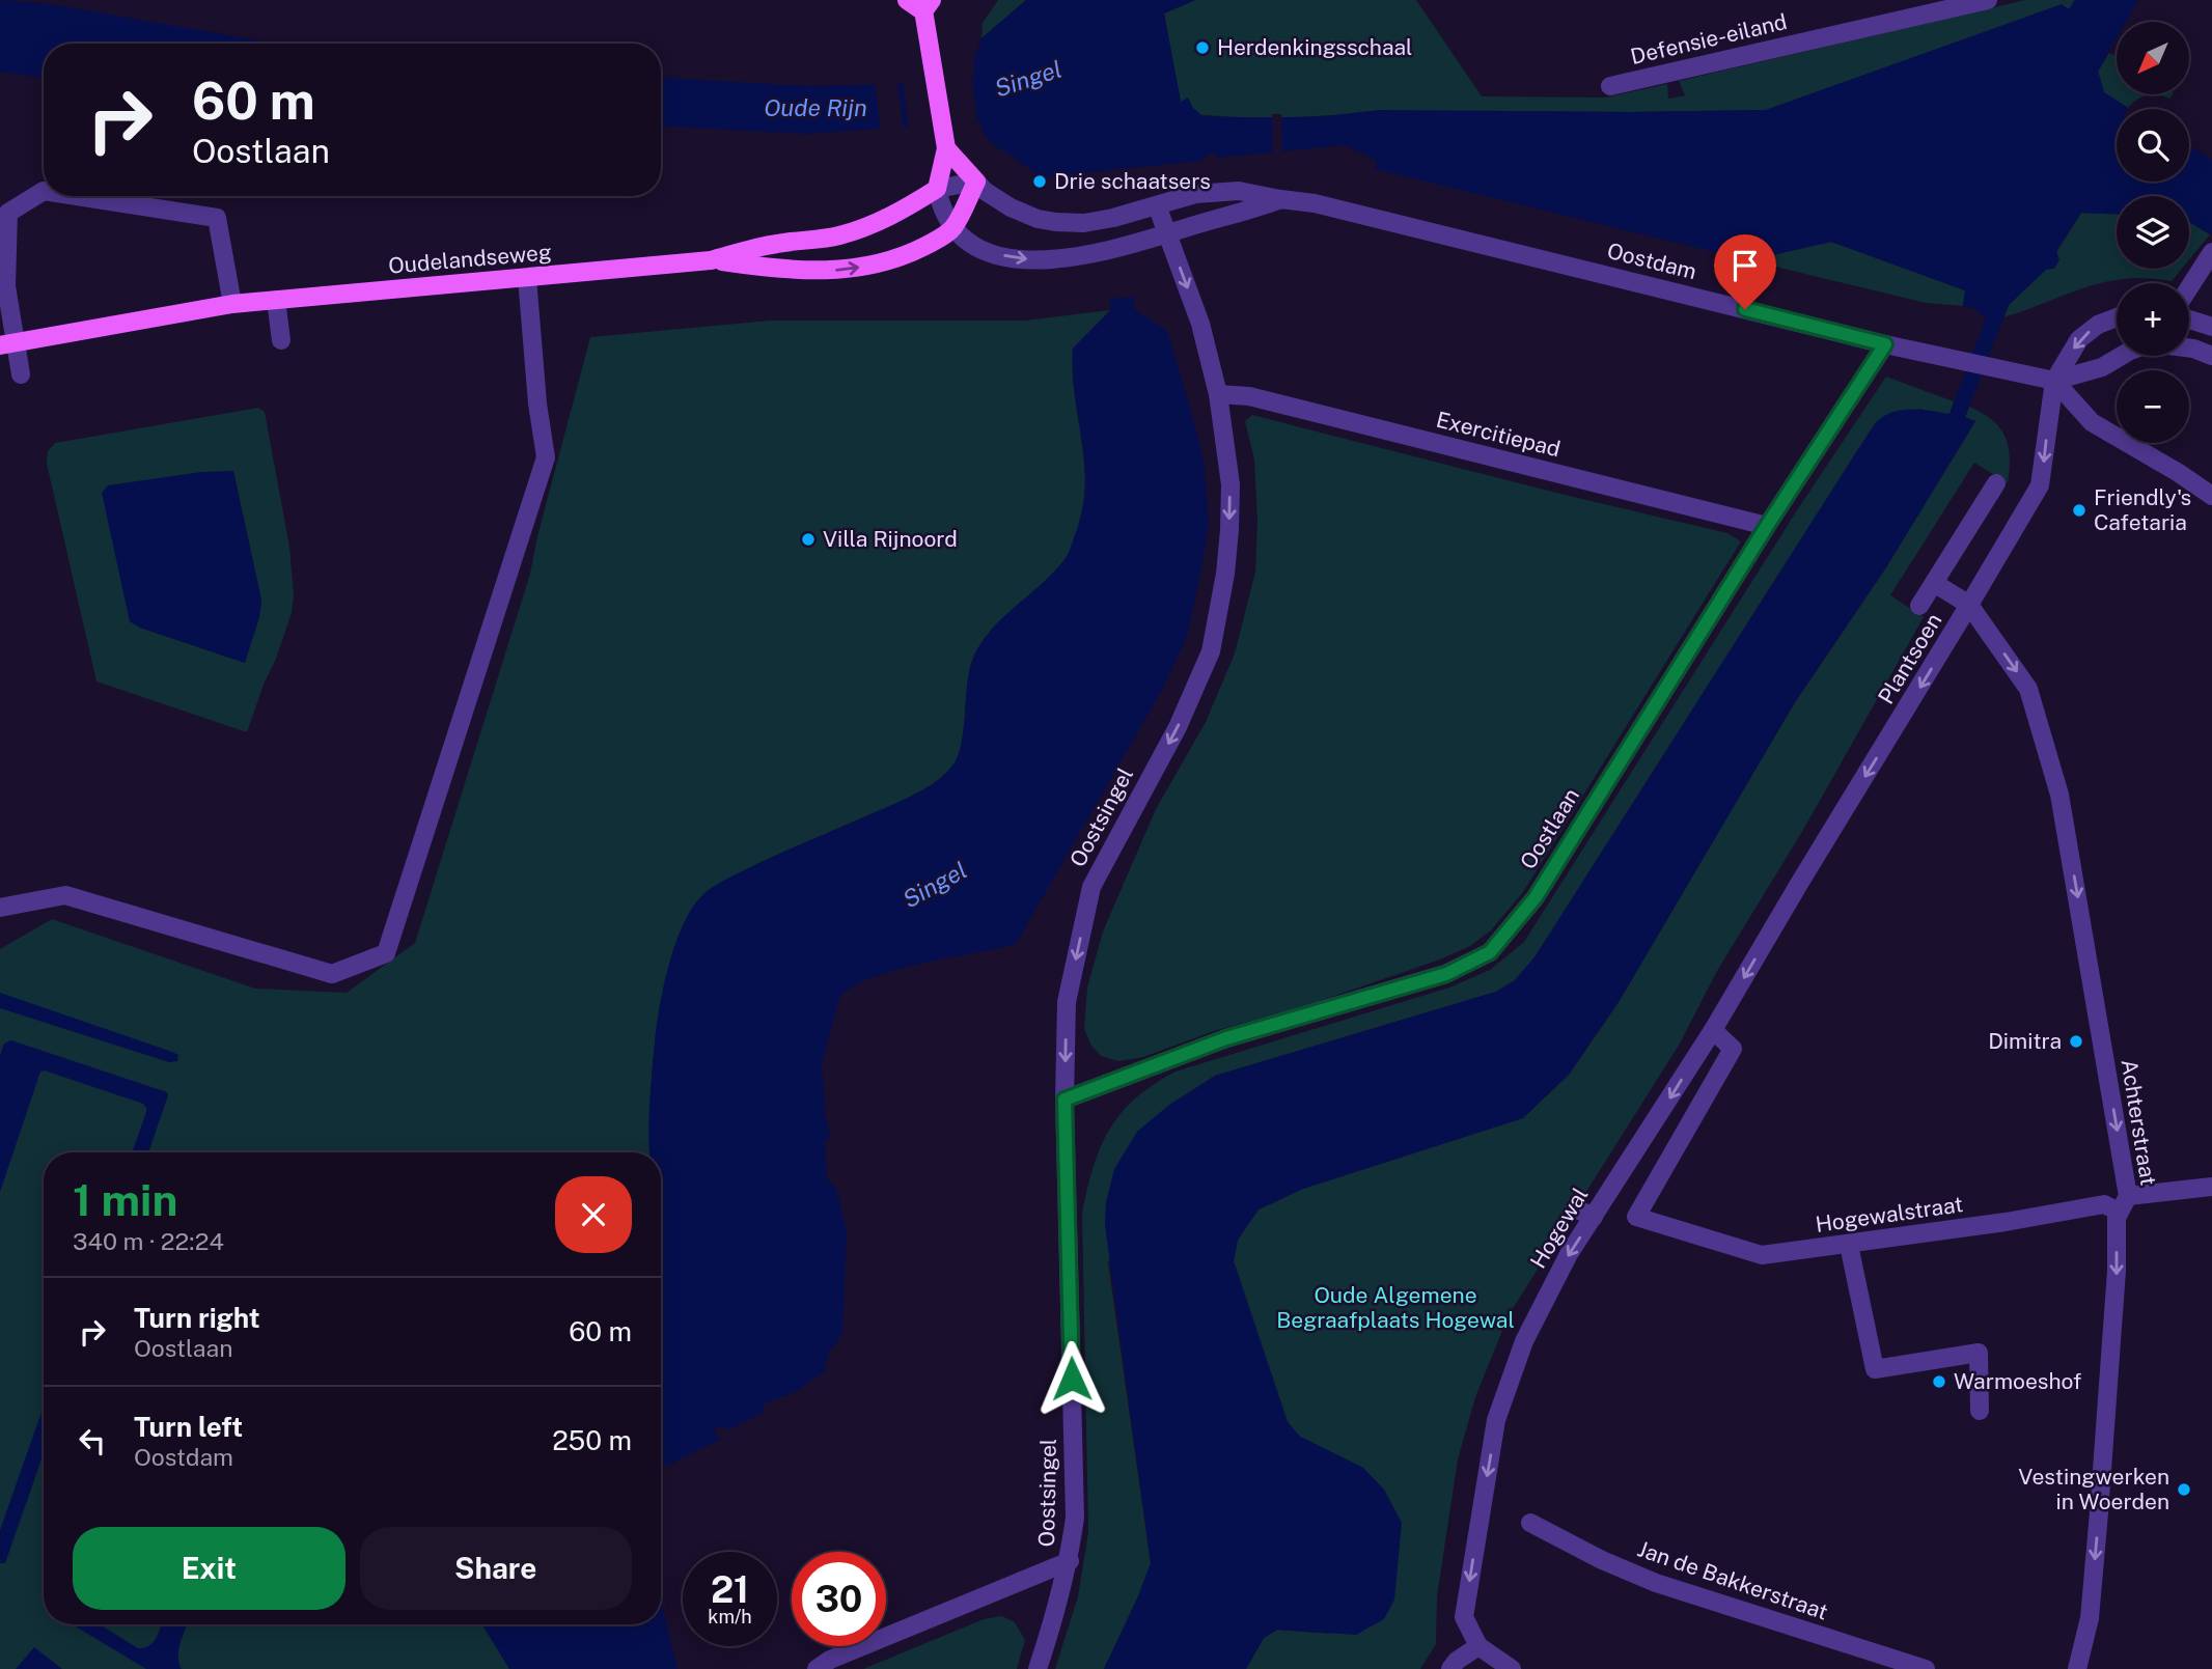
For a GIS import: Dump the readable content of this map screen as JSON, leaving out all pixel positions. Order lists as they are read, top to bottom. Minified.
{"streets":{"main road":["Oudelandseweg"],"street":["Defensie-eiland","Oostdam","Exercitiepad","Plantsoen","Oostsingel","Oostlaan","Achterstraat","Hogewalstraat","Hogewal","Jan de Bakkerstraat"]},"crossings":[["Oudelandseweg","Oostdam"],["Oostdam","Plantsoen"],["Oostdam","Oostsingel"],["Oostdam","Oostlaan"],["Exercitiepad","Oostsingel"],["Exercitiepad","Oostlaan"],["Plantsoen","Achterstraat"],["Plantsoen","Hogewalstraat"],["Plantsoen","Hogewal"],["Oostsingel","Oostlaan"],["Achterstraat","Hogewalstraat"]],"one_way":["Plantsoen","Oostsingel","Achterstraat","Hogewal"],"water":["Singel","Oude Rijn"],"parks":["Oude Algemene Begraafplaats Hogewal"],"places":["Herdenkingsschaal","Drie schaatsers","Friendly's Cafetaria","Villa Rijnoord","Dimitra","Warmoeshof","Vestingwerken in Woerden"],"north":"bottom left","page":{"map_buttons":["+","−"],"turn":["60 m","Oostlaan"],"heading":["1 min","340 m · 22:24"],"list":[{"name":"Turn right","note":"Oostlaan","value":"60 m"},{"name":"Turn left","note":"Oostdam","value":"250 m"}],"buttons":["Exit","Share"],"speed":"21 km/h","limit":"30"}}
